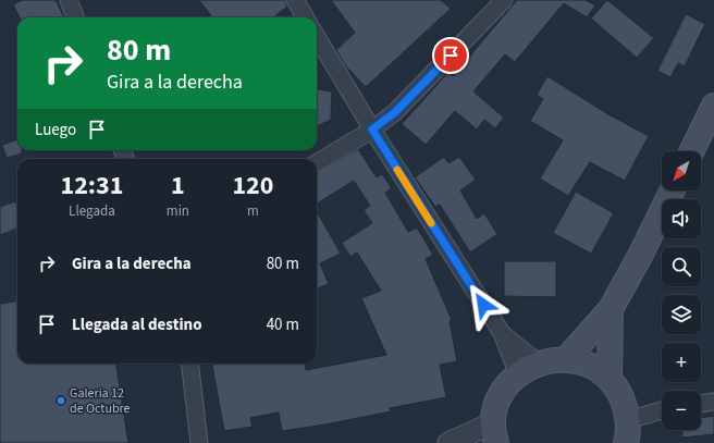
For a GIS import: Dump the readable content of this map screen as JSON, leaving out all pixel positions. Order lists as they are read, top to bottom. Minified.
{"places":["Galeria 12 de Octubre"],"north":"bottom left","page":{"turn":["80 m","Gira a la derecha"],"then":"Luego","map_buttons":["+","−"],"eta":["12:31","Llegada","1","min","120","m"],"list":[{"name":"Gira a la derecha","value":"80 m"},{"name":"Llegada al destino","value":"40 m"}]}}
